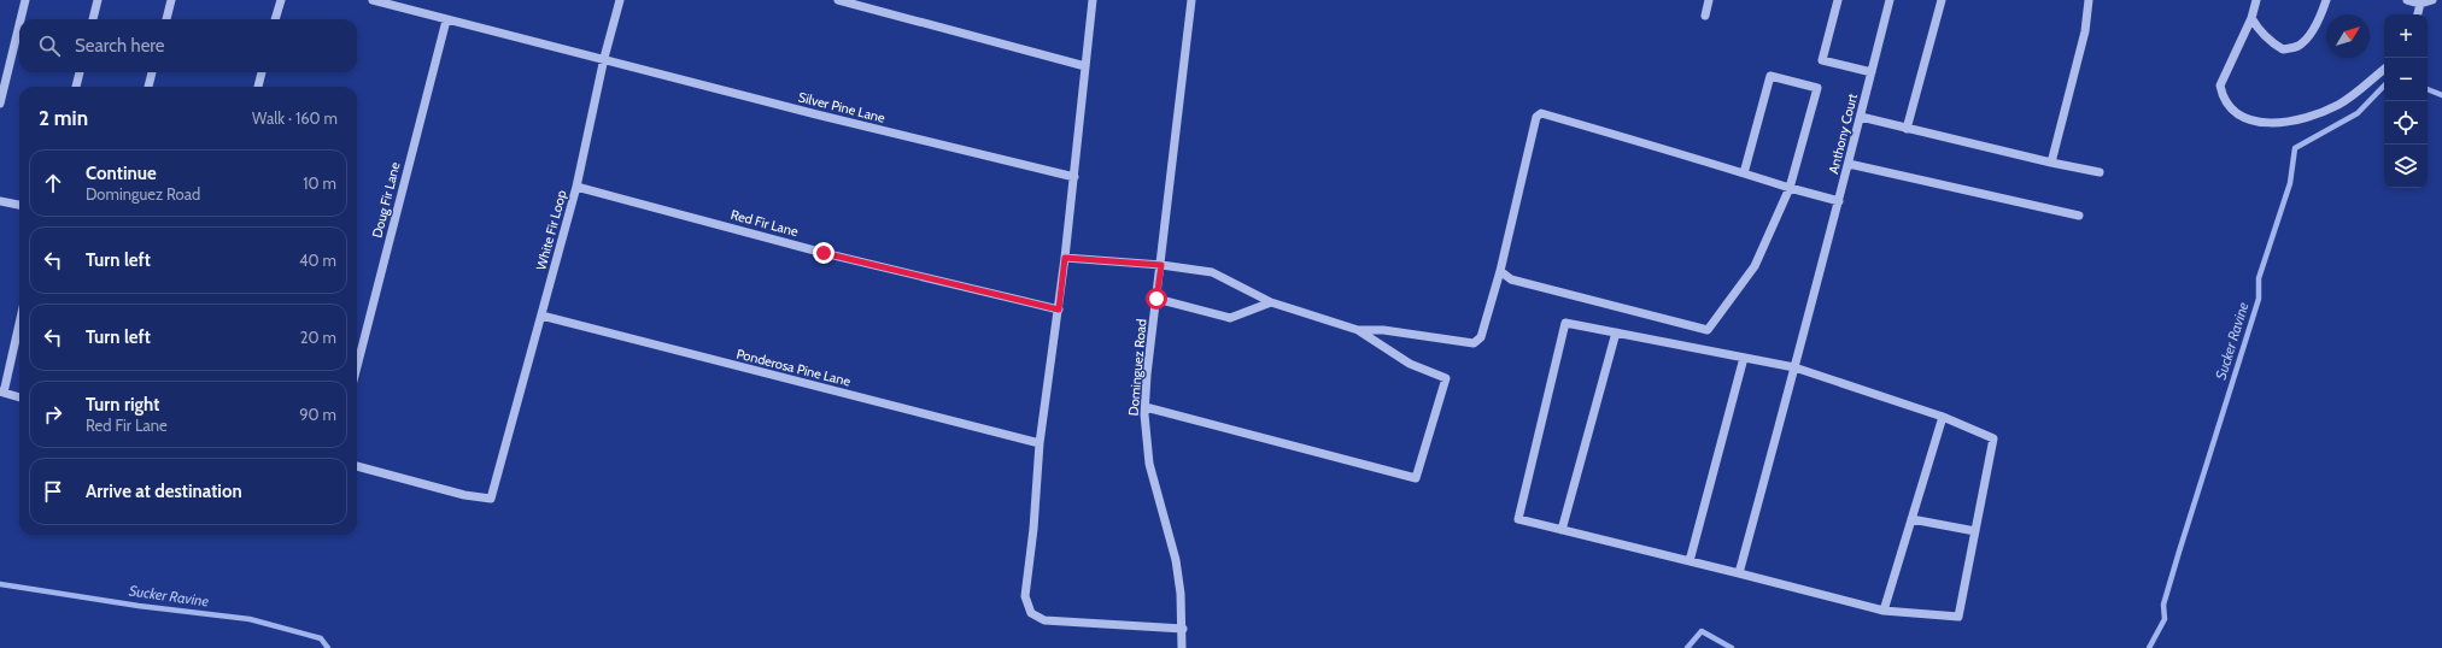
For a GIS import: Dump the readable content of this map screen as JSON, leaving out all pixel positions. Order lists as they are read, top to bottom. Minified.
{"streets":{"street":["Silver Pine Lane","Anthony Court","Doug Fir Lane","Red Fir Lane","White Fir Loop","Ponderosa Pine Lane","Dominguez Road"]},"crossings":[["Silver Pine Lane","White Fir Loop"],["Red Fir Lane","White Fir Loop"],["White Fir Loop","Ponderosa Pine Lane"]],"water":["Sucker Ravine"],"north":"top right","page":{"map_buttons":["+","−"],"search":"Search here","heading":["2 min","Walk · 160 m"],"list":[["Continue","Dominguez Road","10 m"],["Turn left","40 m"],["Turn left","20 m"],["Turn right","Red Fir Lane","90 m"],"Arrive at destination"]}}
